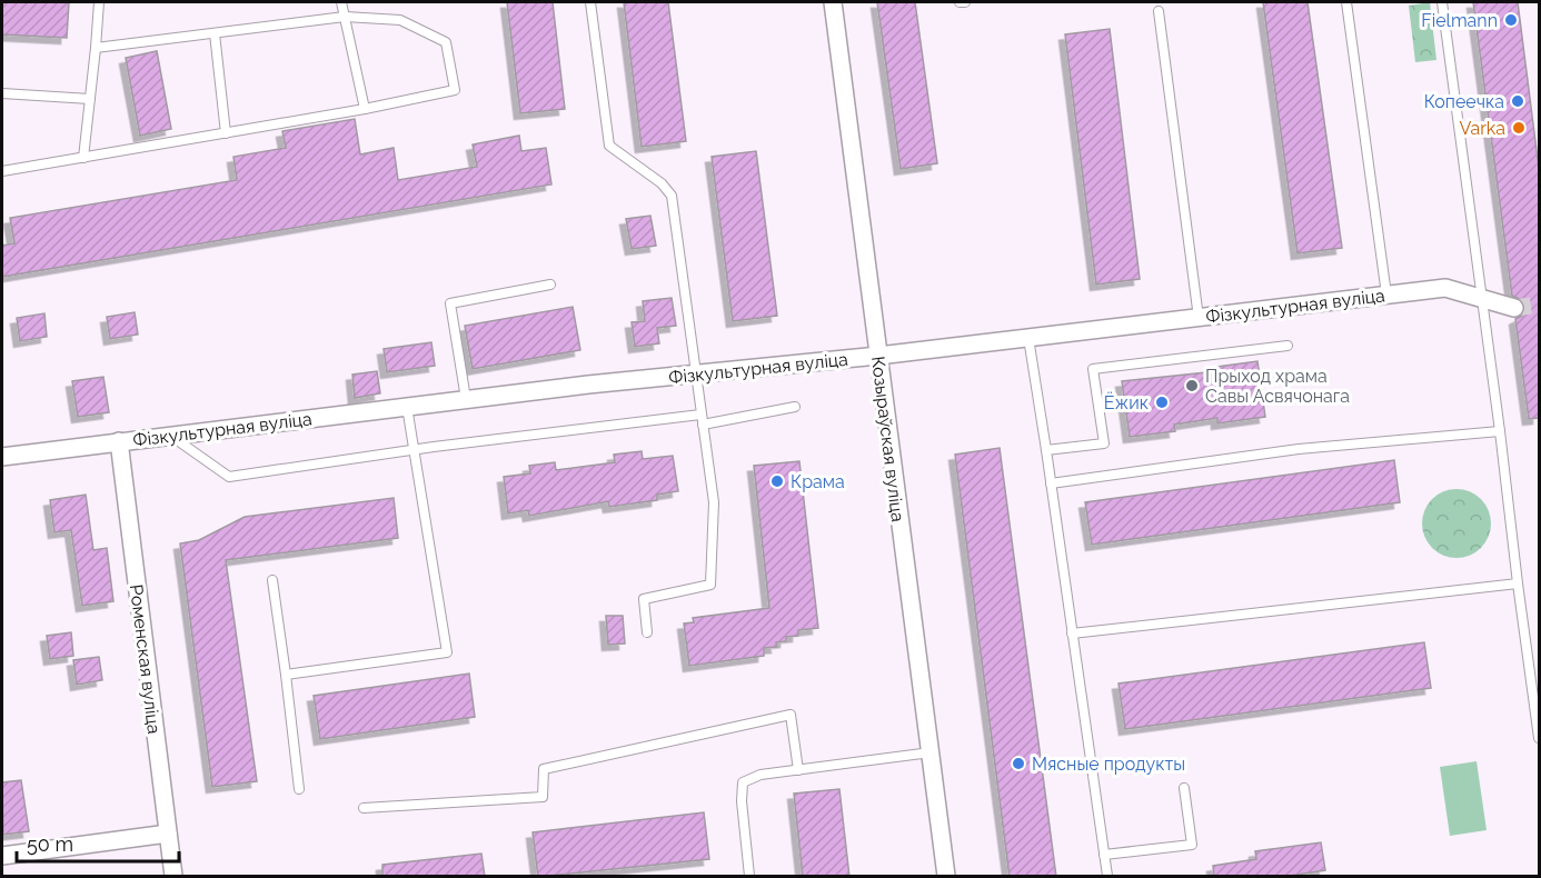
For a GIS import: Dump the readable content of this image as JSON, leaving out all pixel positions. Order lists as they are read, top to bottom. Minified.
{"streets":{"street":["Фізкультурная вуліца","Козыраўская вуліца","Роменская вуліца"]},"crossings":[["Фізкультурная вуліца","Козыраўская вуліца"],["Фізкультурная вуліца","Роменская вуліца"]],"places":["Fielmann","Копеечка","Varka","Прыход храма Савы Асвячонага","Ёжик","Крама","Мясные продукты"],"scale_bar":"50 m"}
